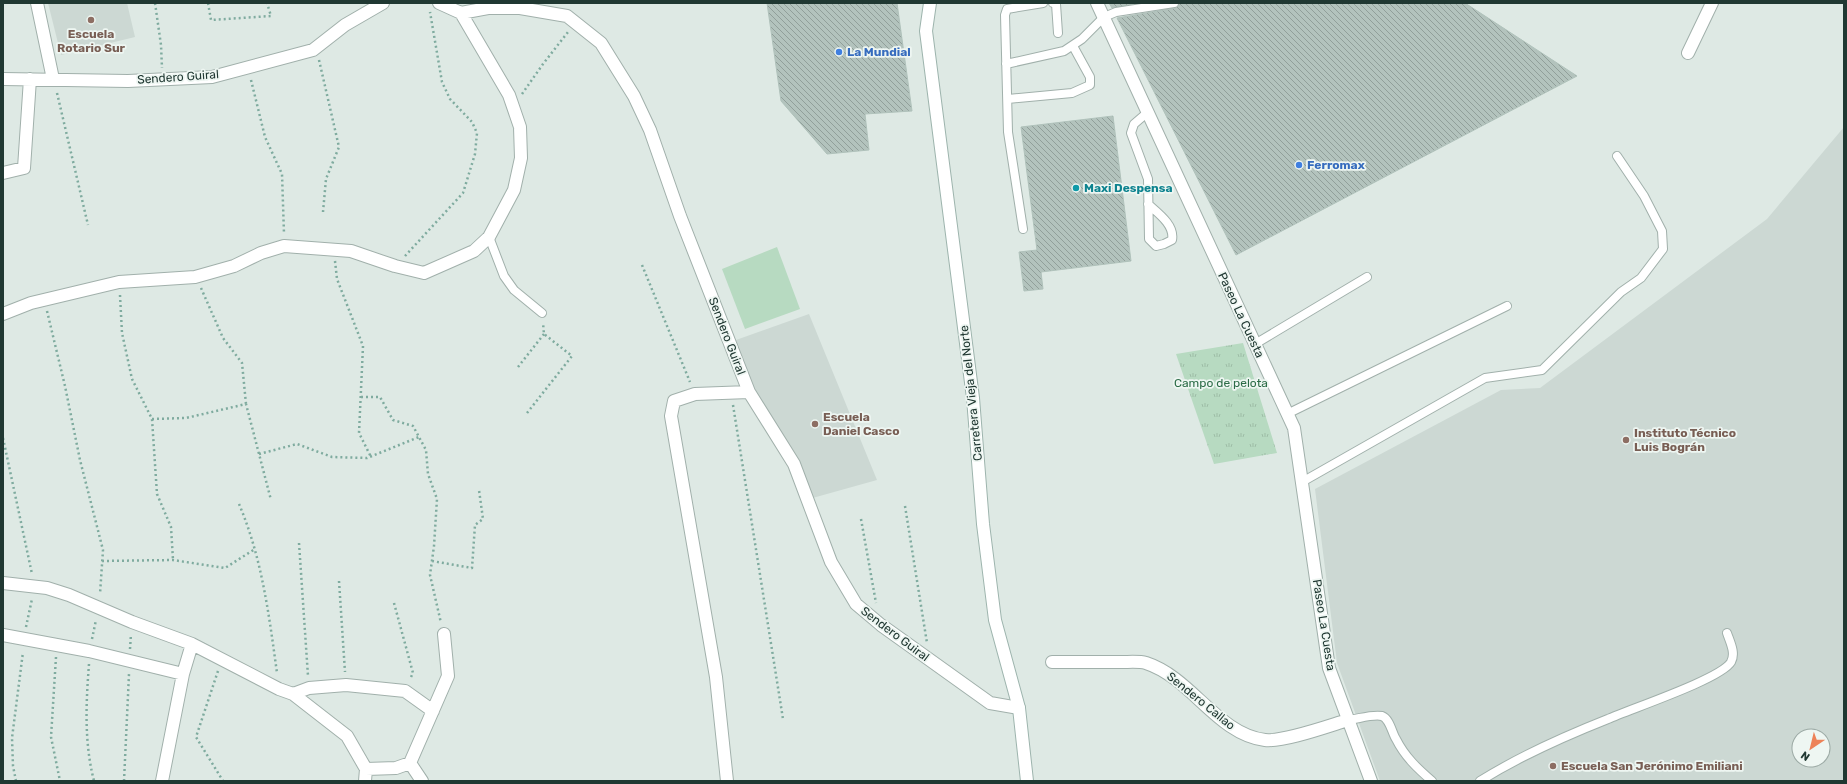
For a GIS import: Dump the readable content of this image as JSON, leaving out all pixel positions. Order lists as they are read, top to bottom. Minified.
{"streets":{"street":["Sendero Guiral","Paseo La Cuesta","Carretera Vieja del Norte","Sendero Callao"]},"crossings":[["Sendero Guiral","Carretera Vieja del Norte"],["Paseo La Cuesta","Sendero Callao"]],"parks":["Campo de pelota"],"places":["Escuela Rotario Sur","La Mundial","Ferromax","Maxi Despensa","Escuela Daniel Casco","Instituto Técnico Luis Bográn","Escuela San Jerónimo Emiliani"],"north":"bottom left"}
